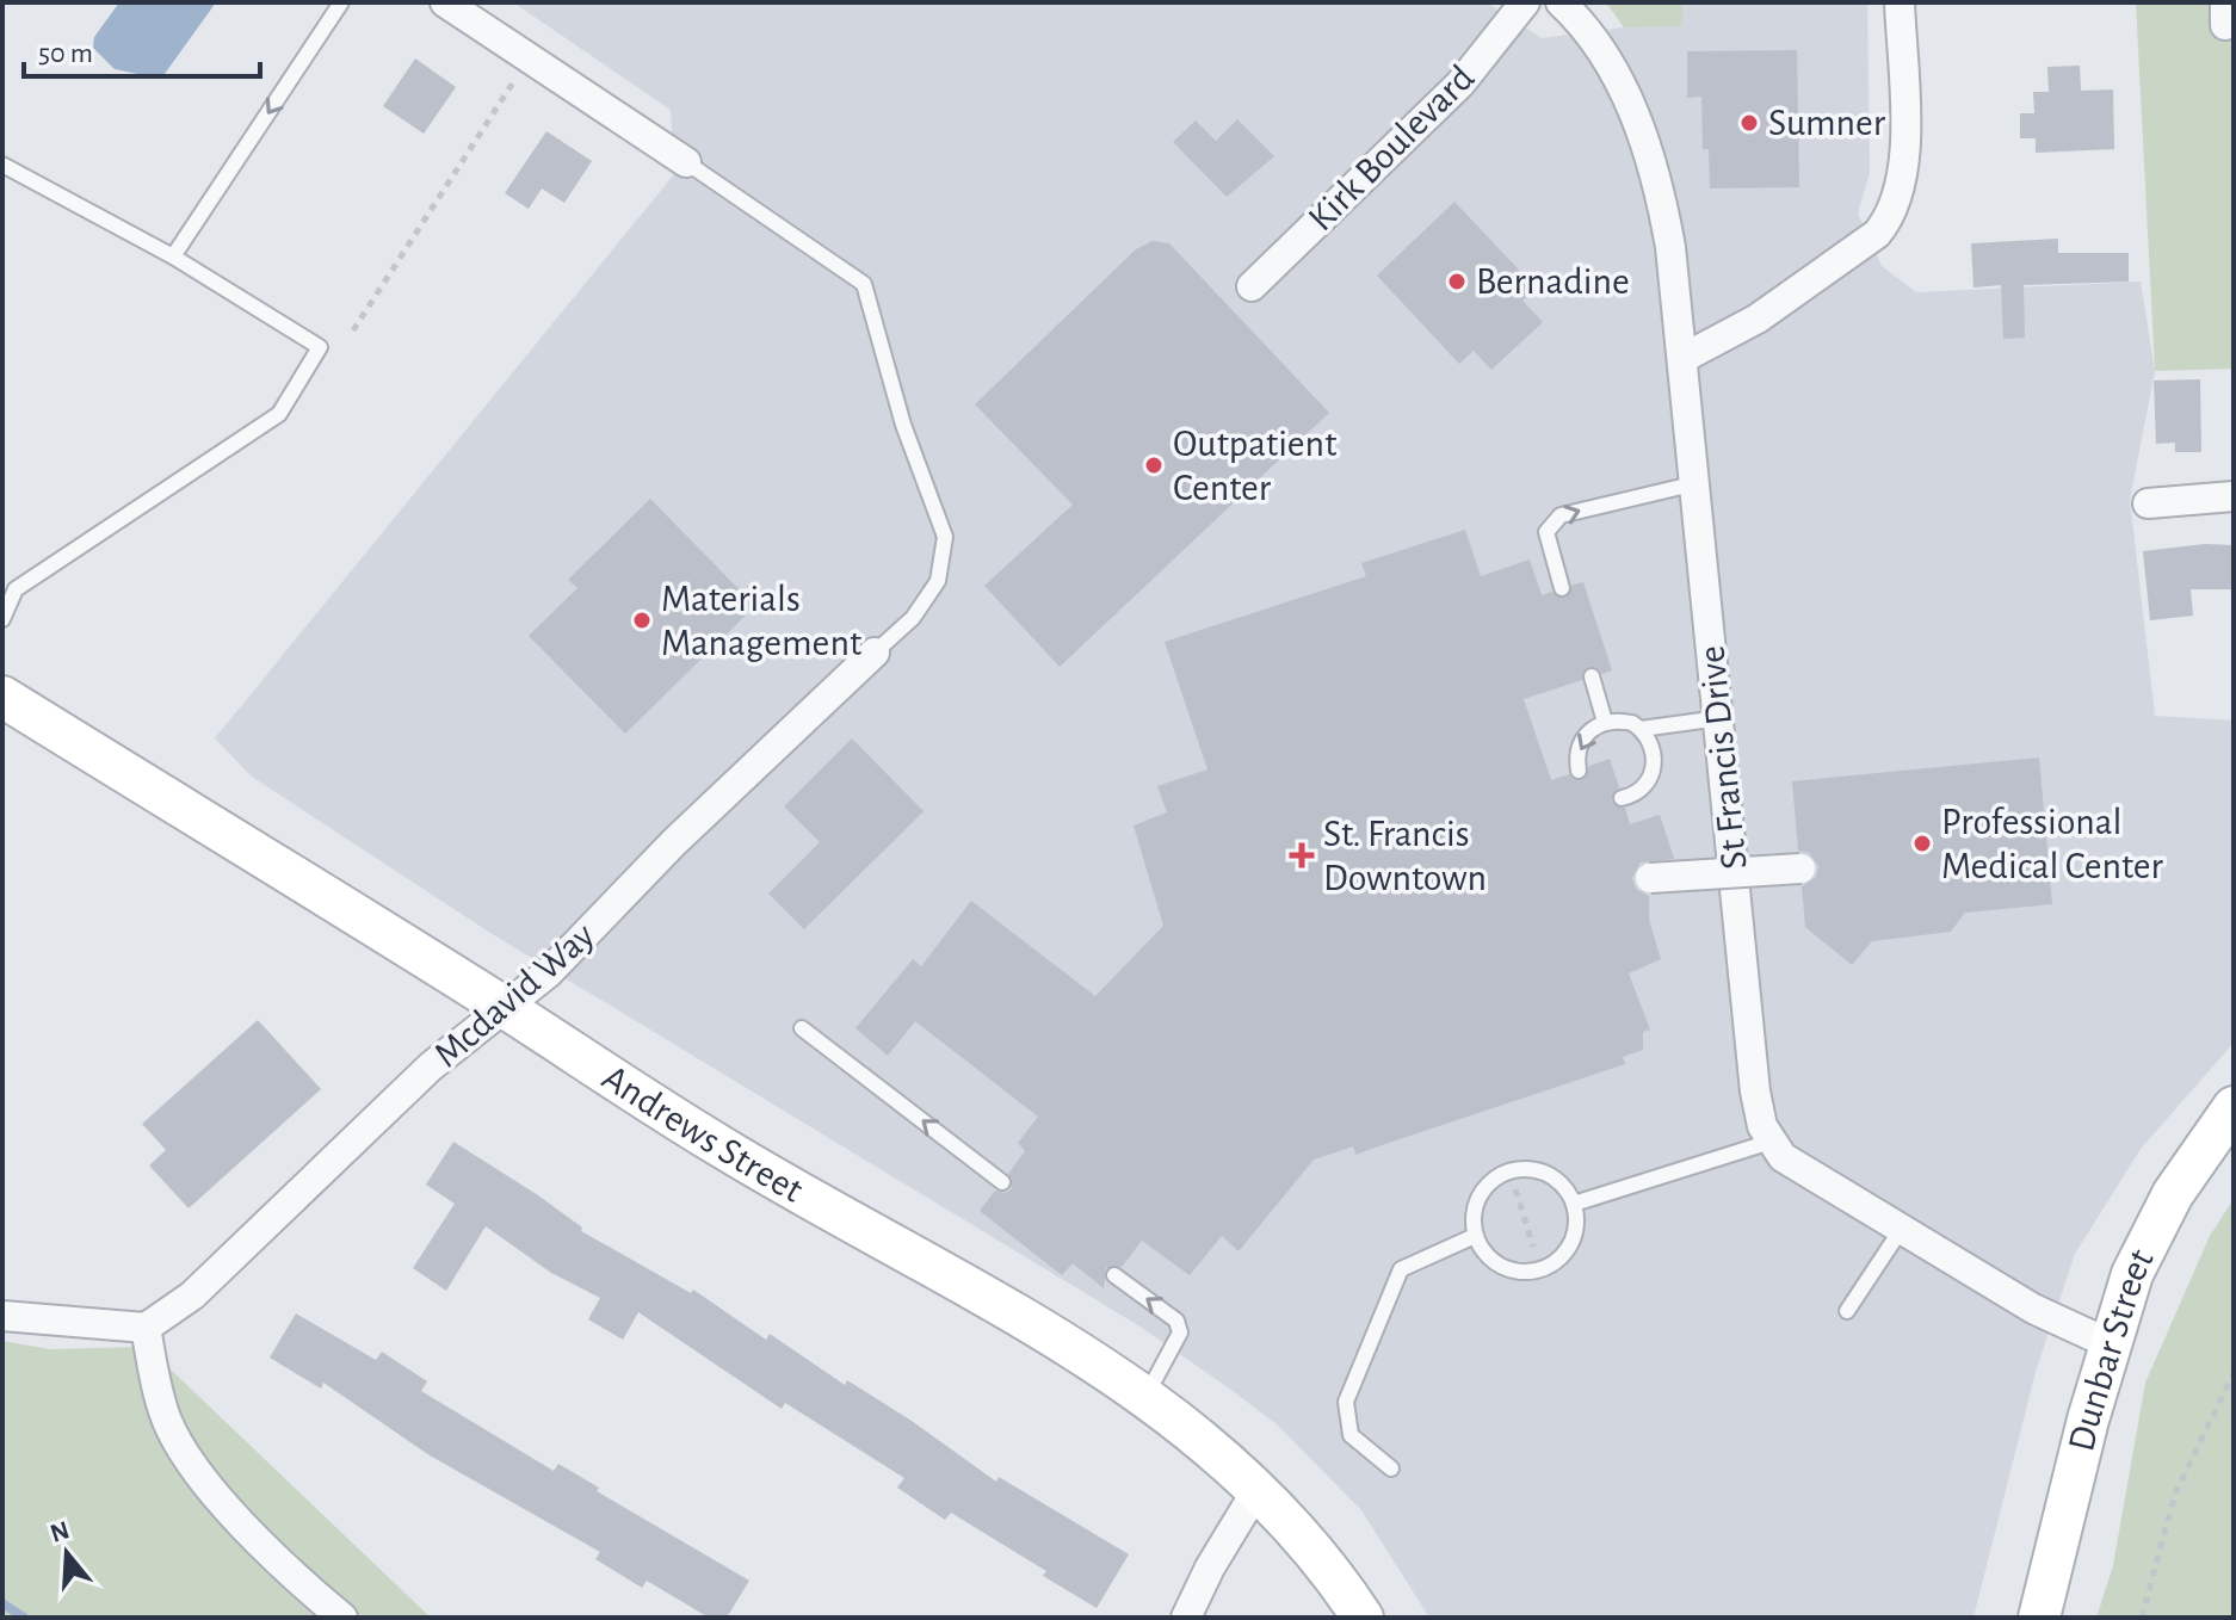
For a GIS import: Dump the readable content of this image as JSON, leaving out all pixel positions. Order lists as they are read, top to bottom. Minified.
{"streets":{"street":["Kirk Boulevard","St Francis Drive","Mcdavid Way","Andrews Street","Dunbar Street"]},"crossings":[["Mcdavid Way","Andrews Street"]],"places":{"other":["Sumner","Bernadine","Outpatient Center","Materials Management","Professional Medical Center"],"health":["St. Francis Downtown"]},"scale_bar":"50 m","north":"top"}
